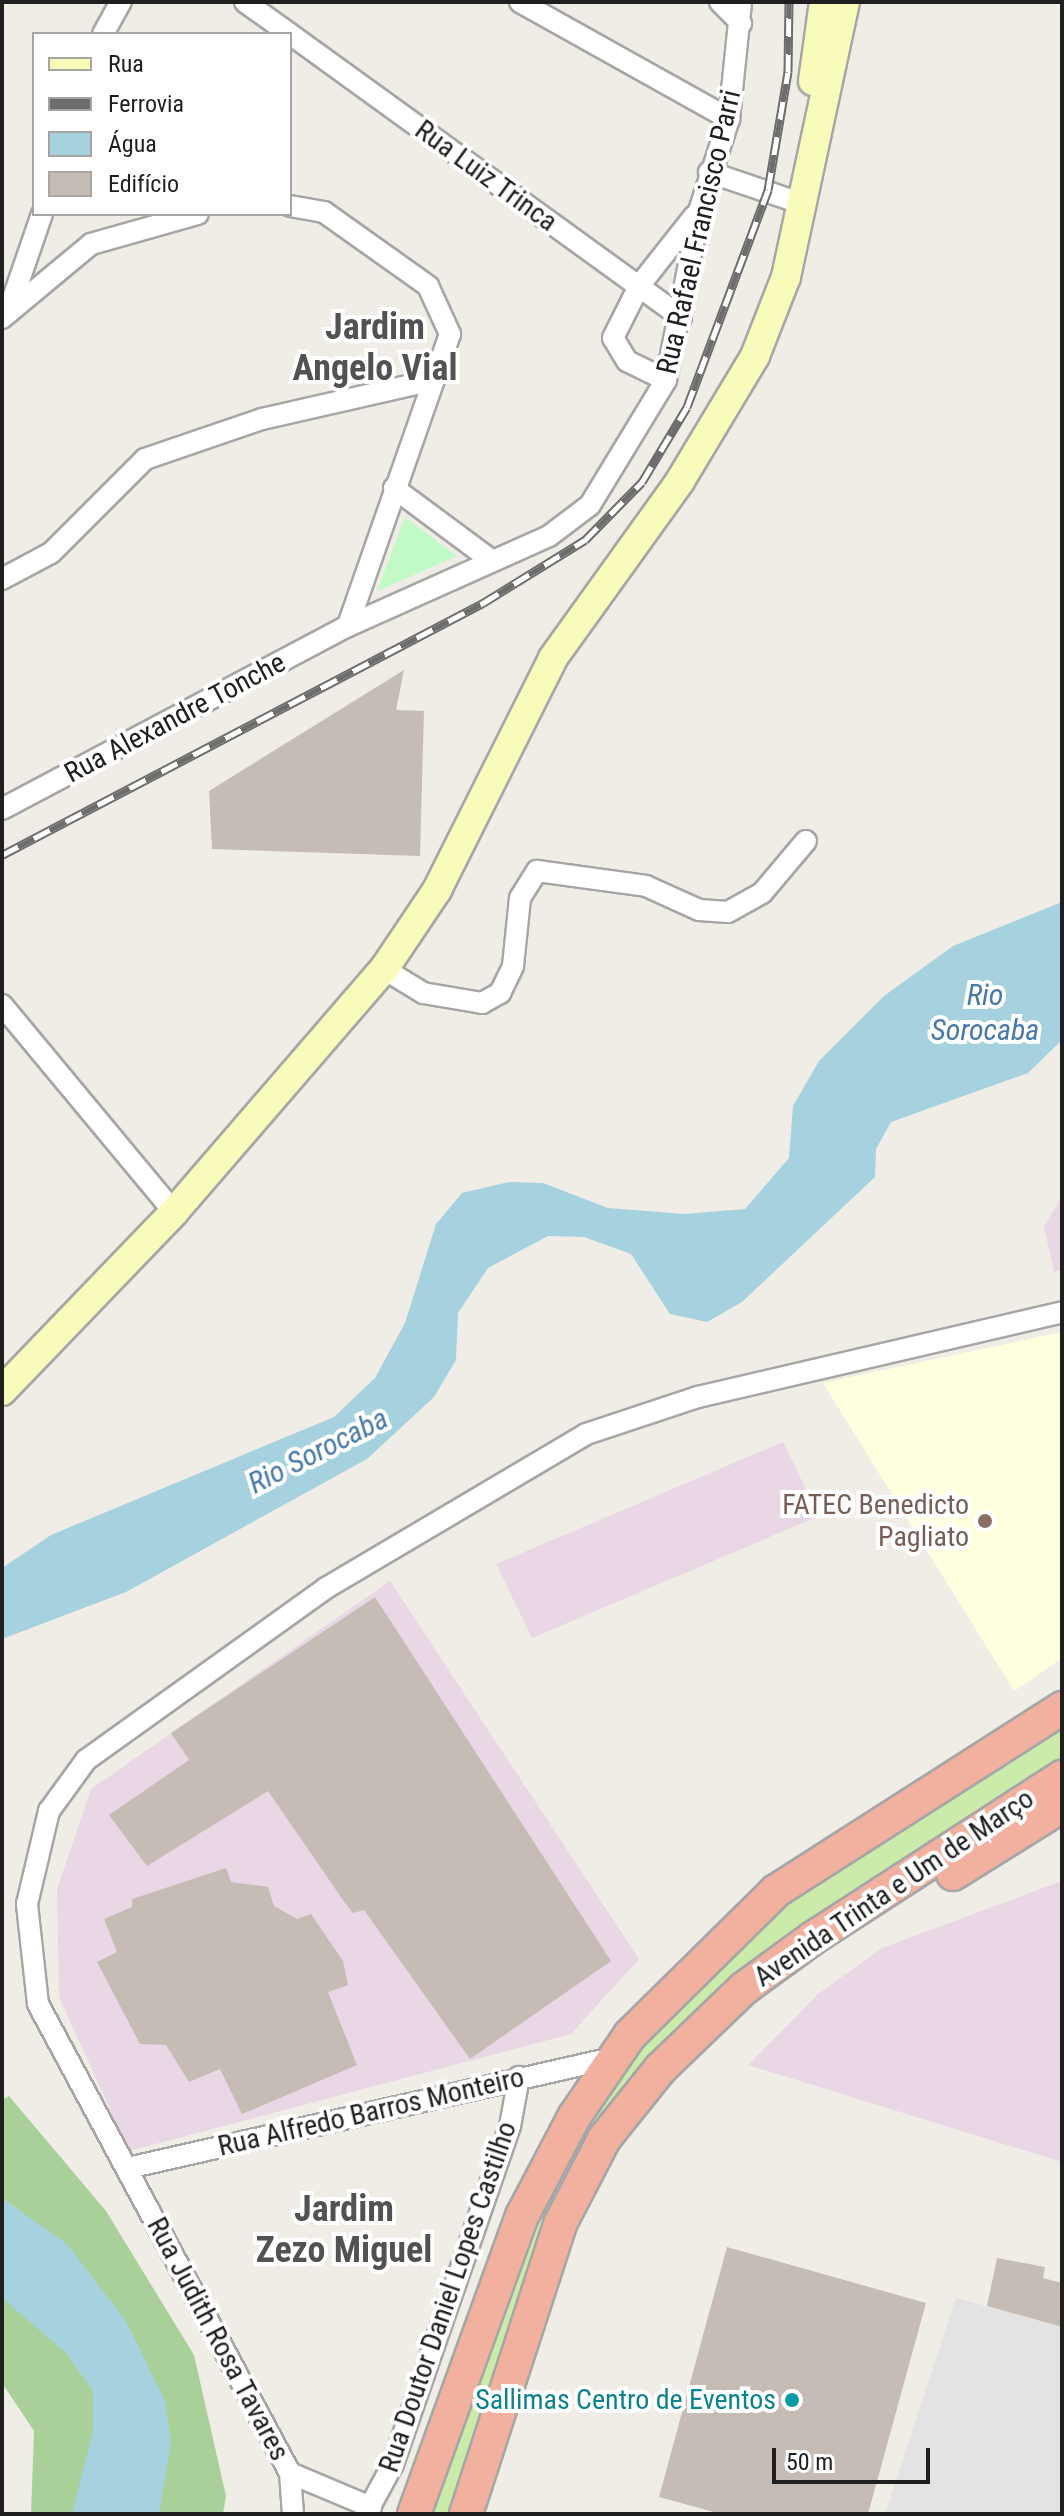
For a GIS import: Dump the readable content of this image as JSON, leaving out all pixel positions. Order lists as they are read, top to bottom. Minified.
{"streets":{"highway":["Avenida Trinta e Um de Março"],"street":["Rua Luiz Trinca","Rua Rafael Francisco Parri","Rua Alexandre Tonche","Rua Alfredo Barros Monteiro","Rua Doutor Daniel Lopes Castilho","Rua Judith Rosa Tavares"]},"crossings":[["Rua Luiz Trinca","Rua Rafael Francisco Parri"],["Rua Rafael Francisco Parri","Rua Alexandre Tonche"],["Avenida Trinta e Um de Março","Rua Alfredo Barros Monteiro"],["Rua Alfredo Barros Monteiro","Rua Doutor Daniel Lopes Castilho"],["Rua Alfredo Barros Monteiro","Rua Judith Rosa Tavares"]],"districts":["Jardim Angelo Vial","Jardim Zezo Miguel"],"water":["Rio Sorocaba"],"places":["FATEC Benedicto Pagliato","Sallimas Centro de Eventos"],"legend":["Rua","Ferrovia","Água","Edifício"],"scale_bar":"50 m"}
